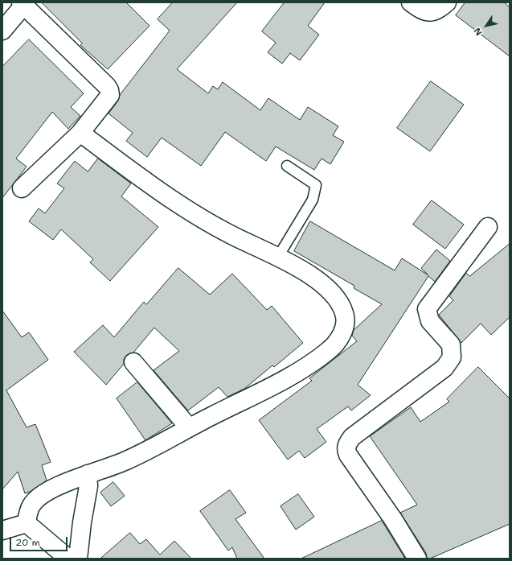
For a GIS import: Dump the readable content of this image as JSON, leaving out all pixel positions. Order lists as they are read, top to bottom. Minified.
{"scale_bar":"20 m","north":"bottom left"}
